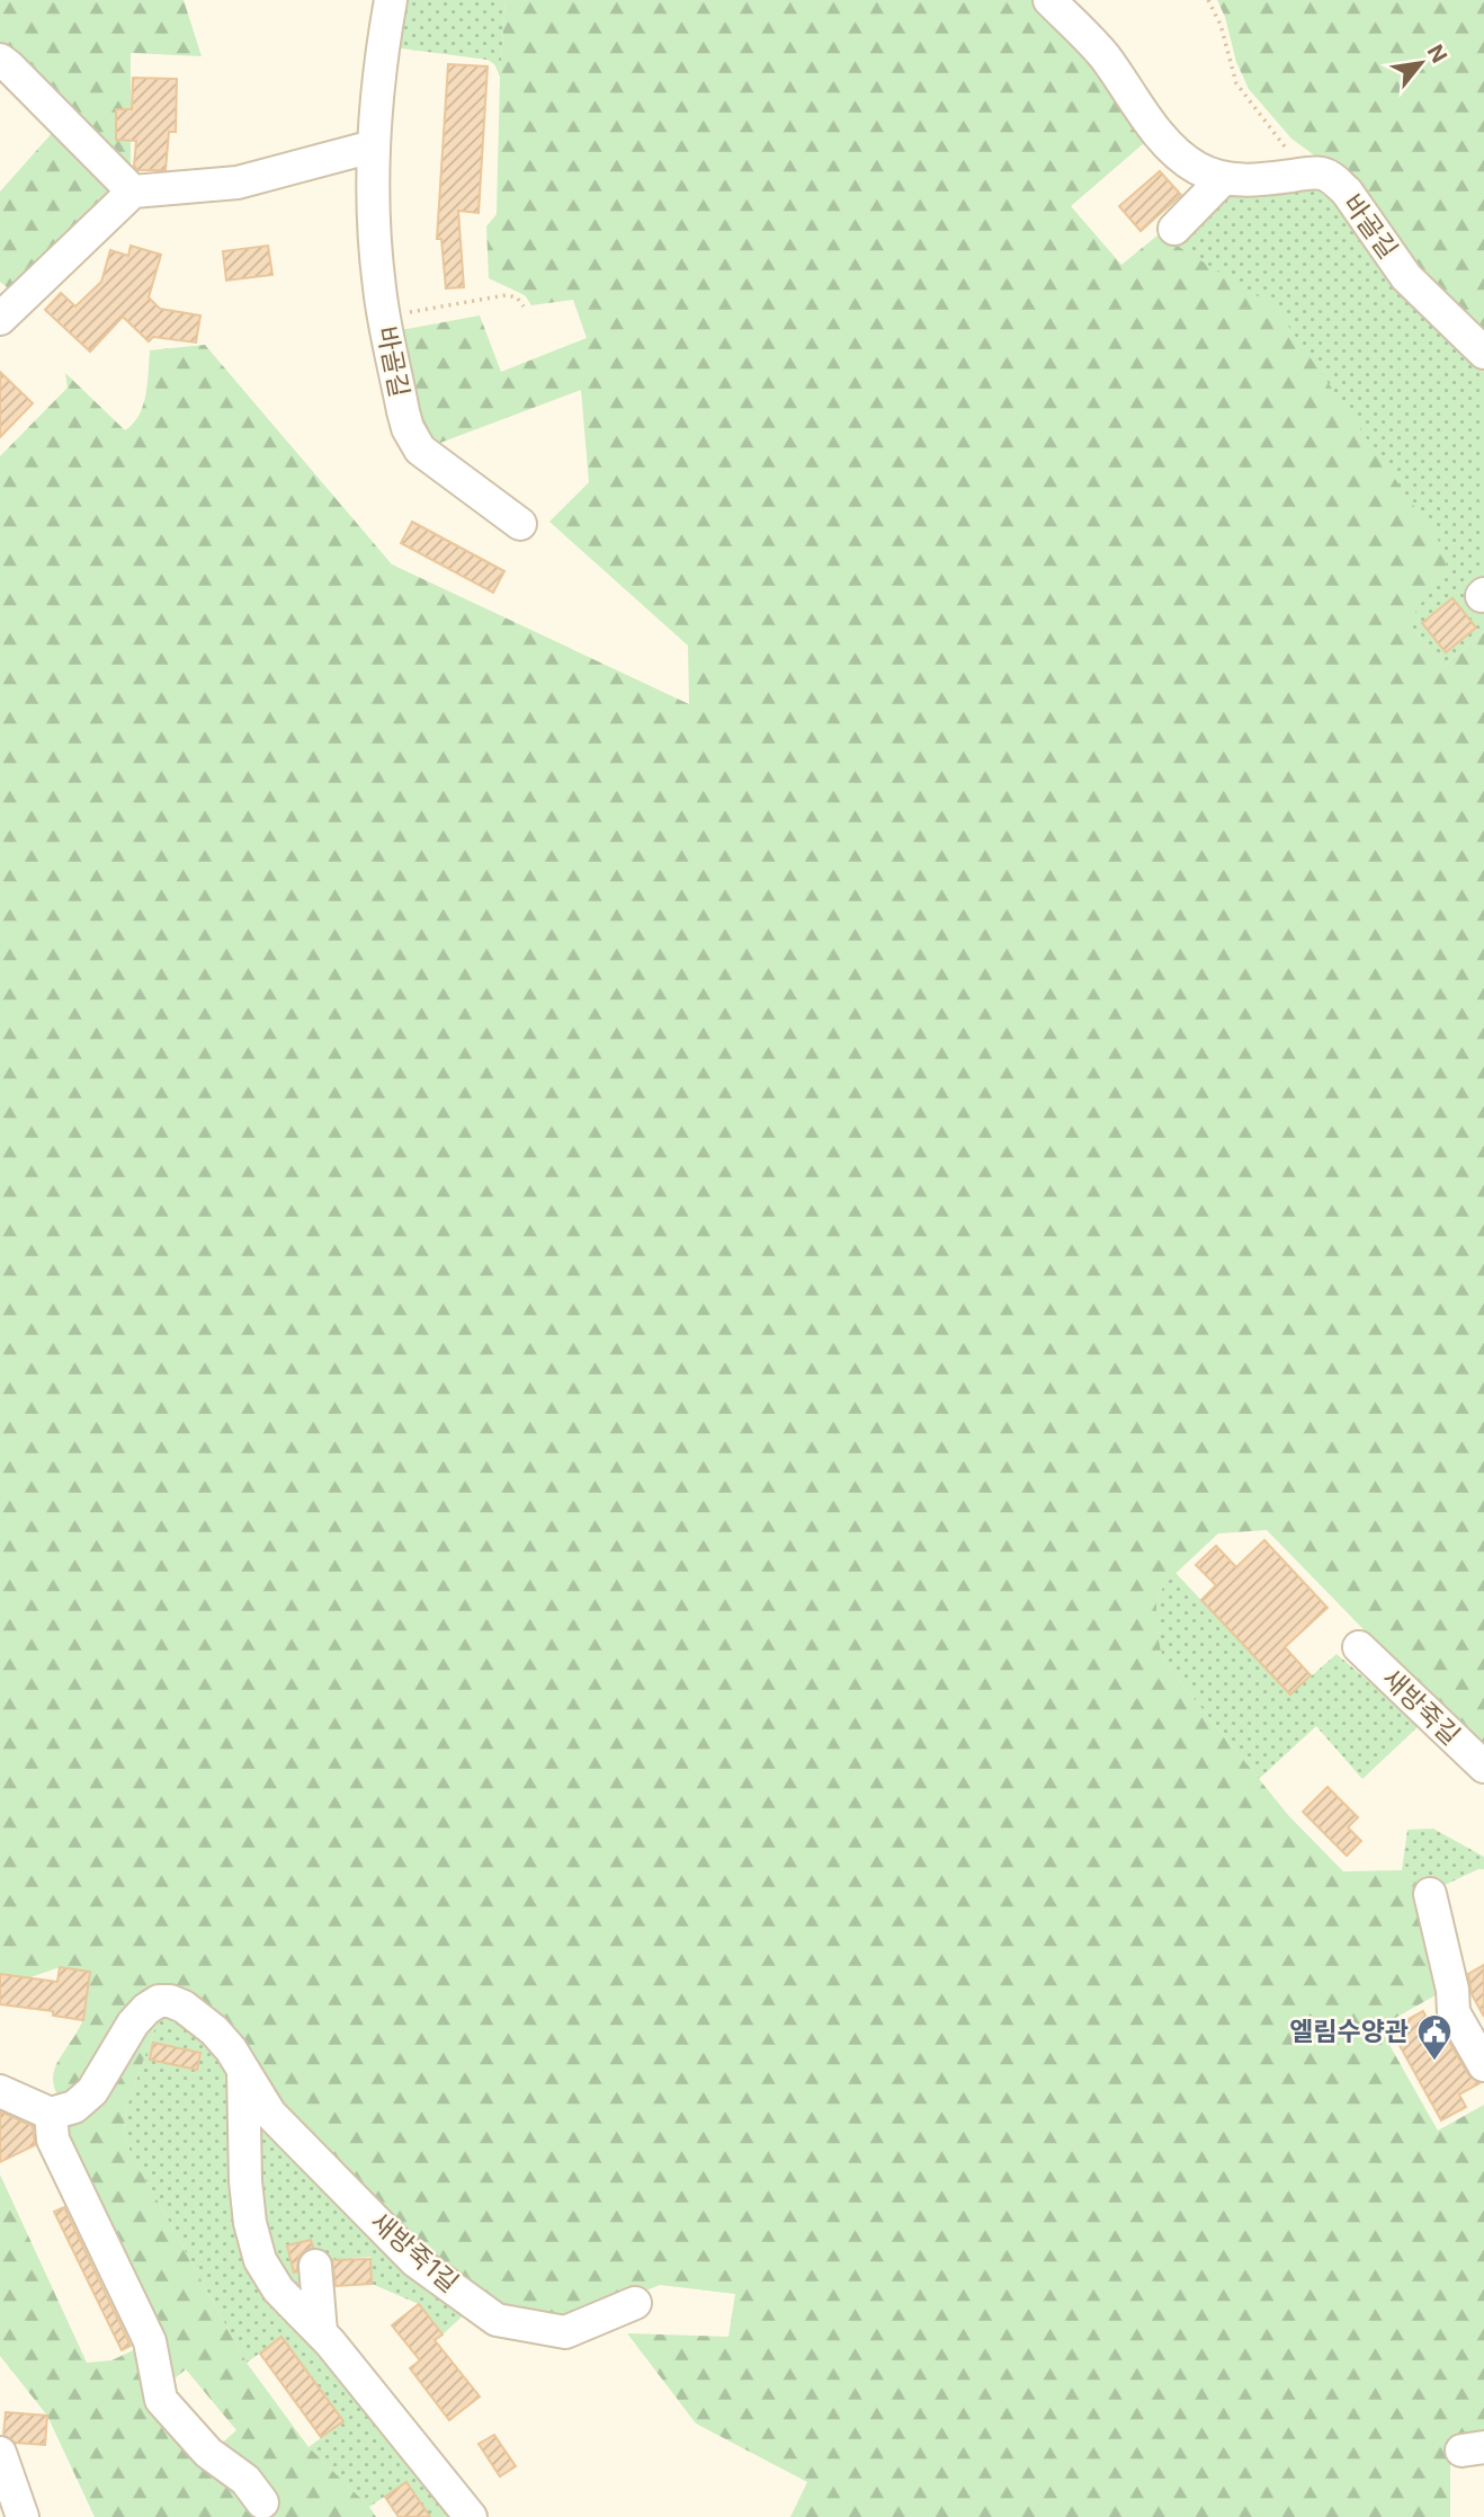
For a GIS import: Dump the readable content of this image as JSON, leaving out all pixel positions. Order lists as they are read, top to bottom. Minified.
{"streets":{"lane":["바골길","새방죽길","새방죽1길"]},"places":{"public building":["엘림수양관"]},"north":"top right"}
